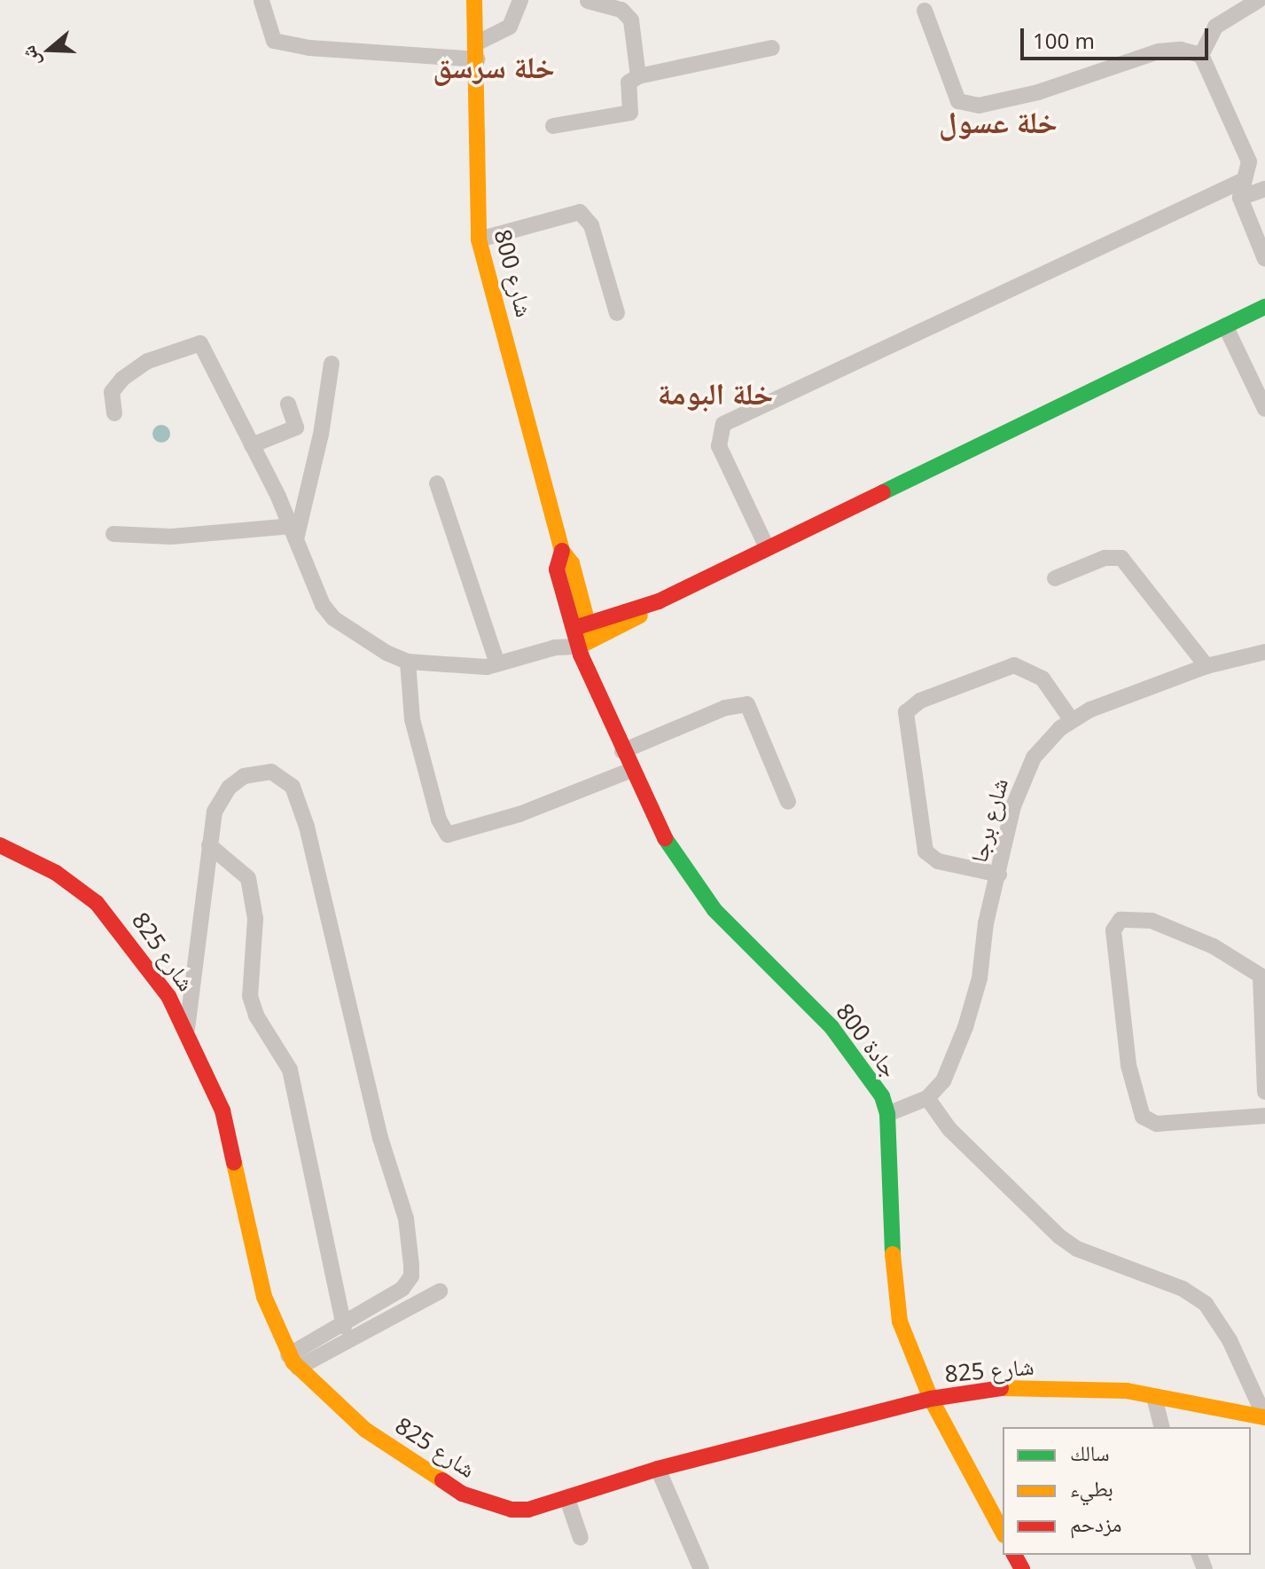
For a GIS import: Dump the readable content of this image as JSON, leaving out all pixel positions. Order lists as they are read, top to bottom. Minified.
{"streets":{"main road":["شارع 800","شارع 825","جادة 800"],"street":["شارع برجا"]},"crossings":[["شارع 800","جادة 800"],["شارع 825","جادة 800"]],"districts":["خلة سرسق","خلة عسول","خلة البومة"],"legend":["سالك","بطيء","مزدحم"],"scale_bar":"100 m","north":"left"}
